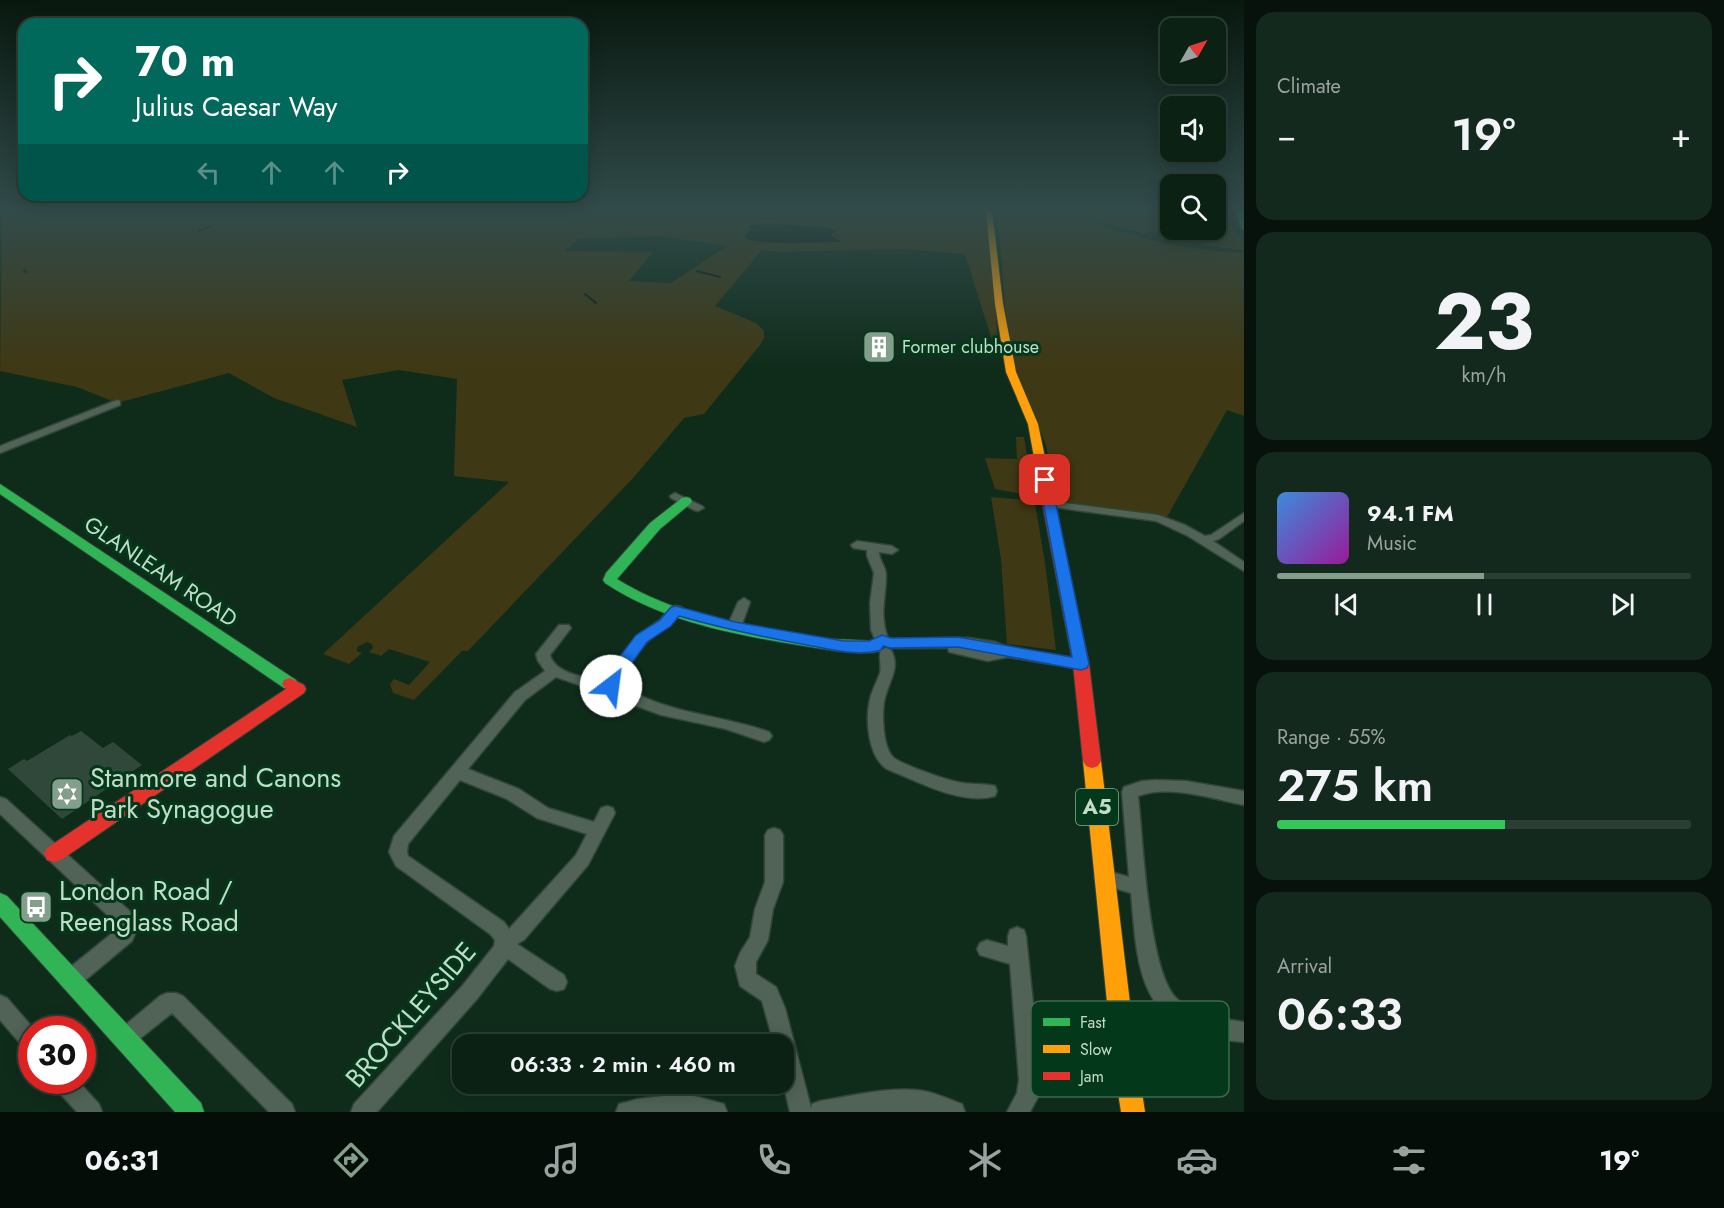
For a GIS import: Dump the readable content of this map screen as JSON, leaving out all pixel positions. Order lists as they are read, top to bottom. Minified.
{"streets":{"main road":["GLANLEAM ROAD","A5"],"street":["BROCKLEYSIDE"]},"places":{"building":["Former clubhouse"],"synagogue":["Stanmore and Canons Park Synagogue"],"bus stop":["London Road / Reenglass Road"]},"legend":["Fast","Slow","Jam"],"north":"top right","page":{"tile":["Climate",["23","km/h"],["Range · 55%","275 km"],["Arrival","06:33"]],"turn":["70 m","Julius Caesar Way"],"heat":["−","19°","+"],"song":["94.1 FM","Music"],"limit":"30","trip":"06:33 · 2 min · 460 m","tabs":["06:31","19°"]}}
